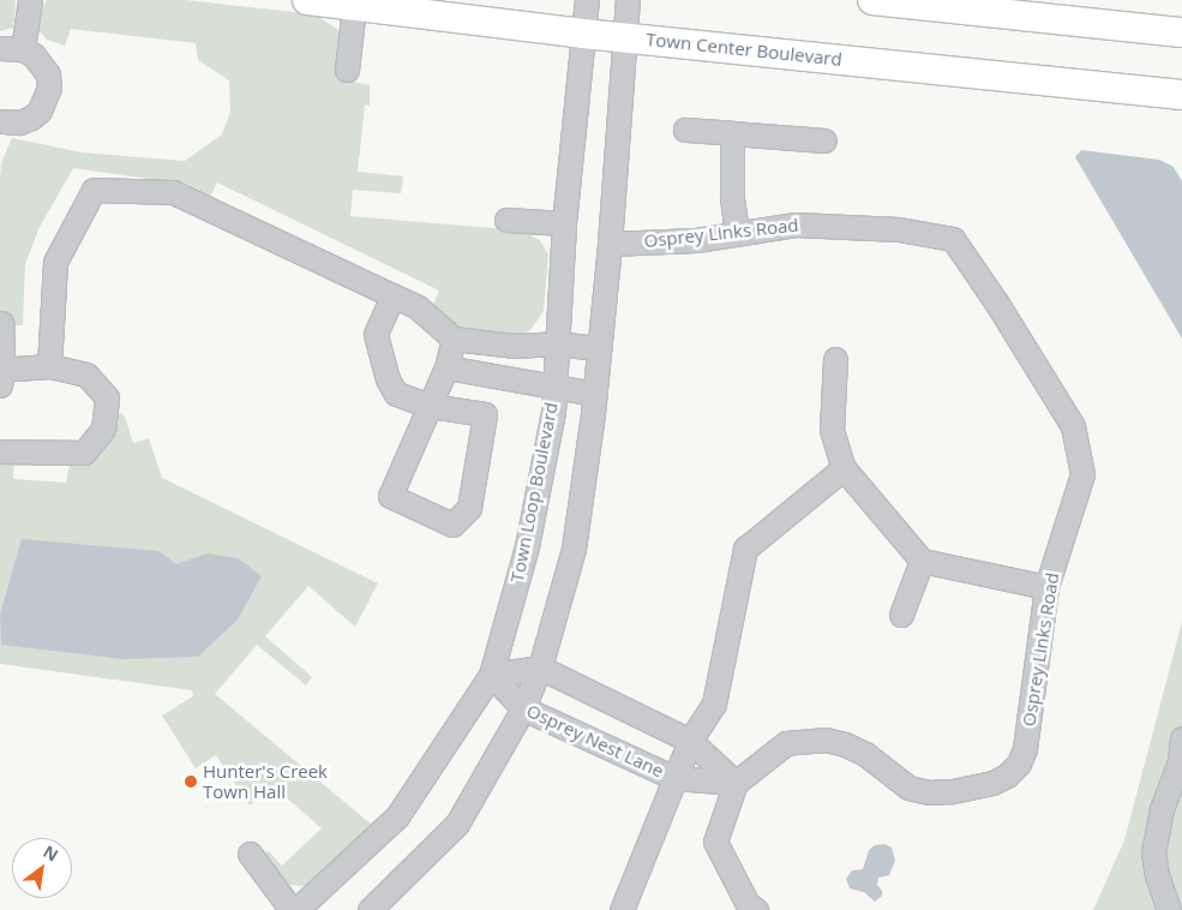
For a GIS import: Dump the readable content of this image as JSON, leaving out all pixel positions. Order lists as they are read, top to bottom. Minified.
{"streets":{"main road":["Town Center Boulevard"],"street":["Osprey Links Road","Town Loop Boulevard","Osprey Nest Lane"]},"crossings":[["Town Center Boulevard","Town Loop Boulevard"],["Osprey Links Road","Osprey Nest Lane"],["Town Loop Boulevard","Osprey Nest Lane"]],"places":["Hunter's Creek Town Hall"],"north":"top right"}
